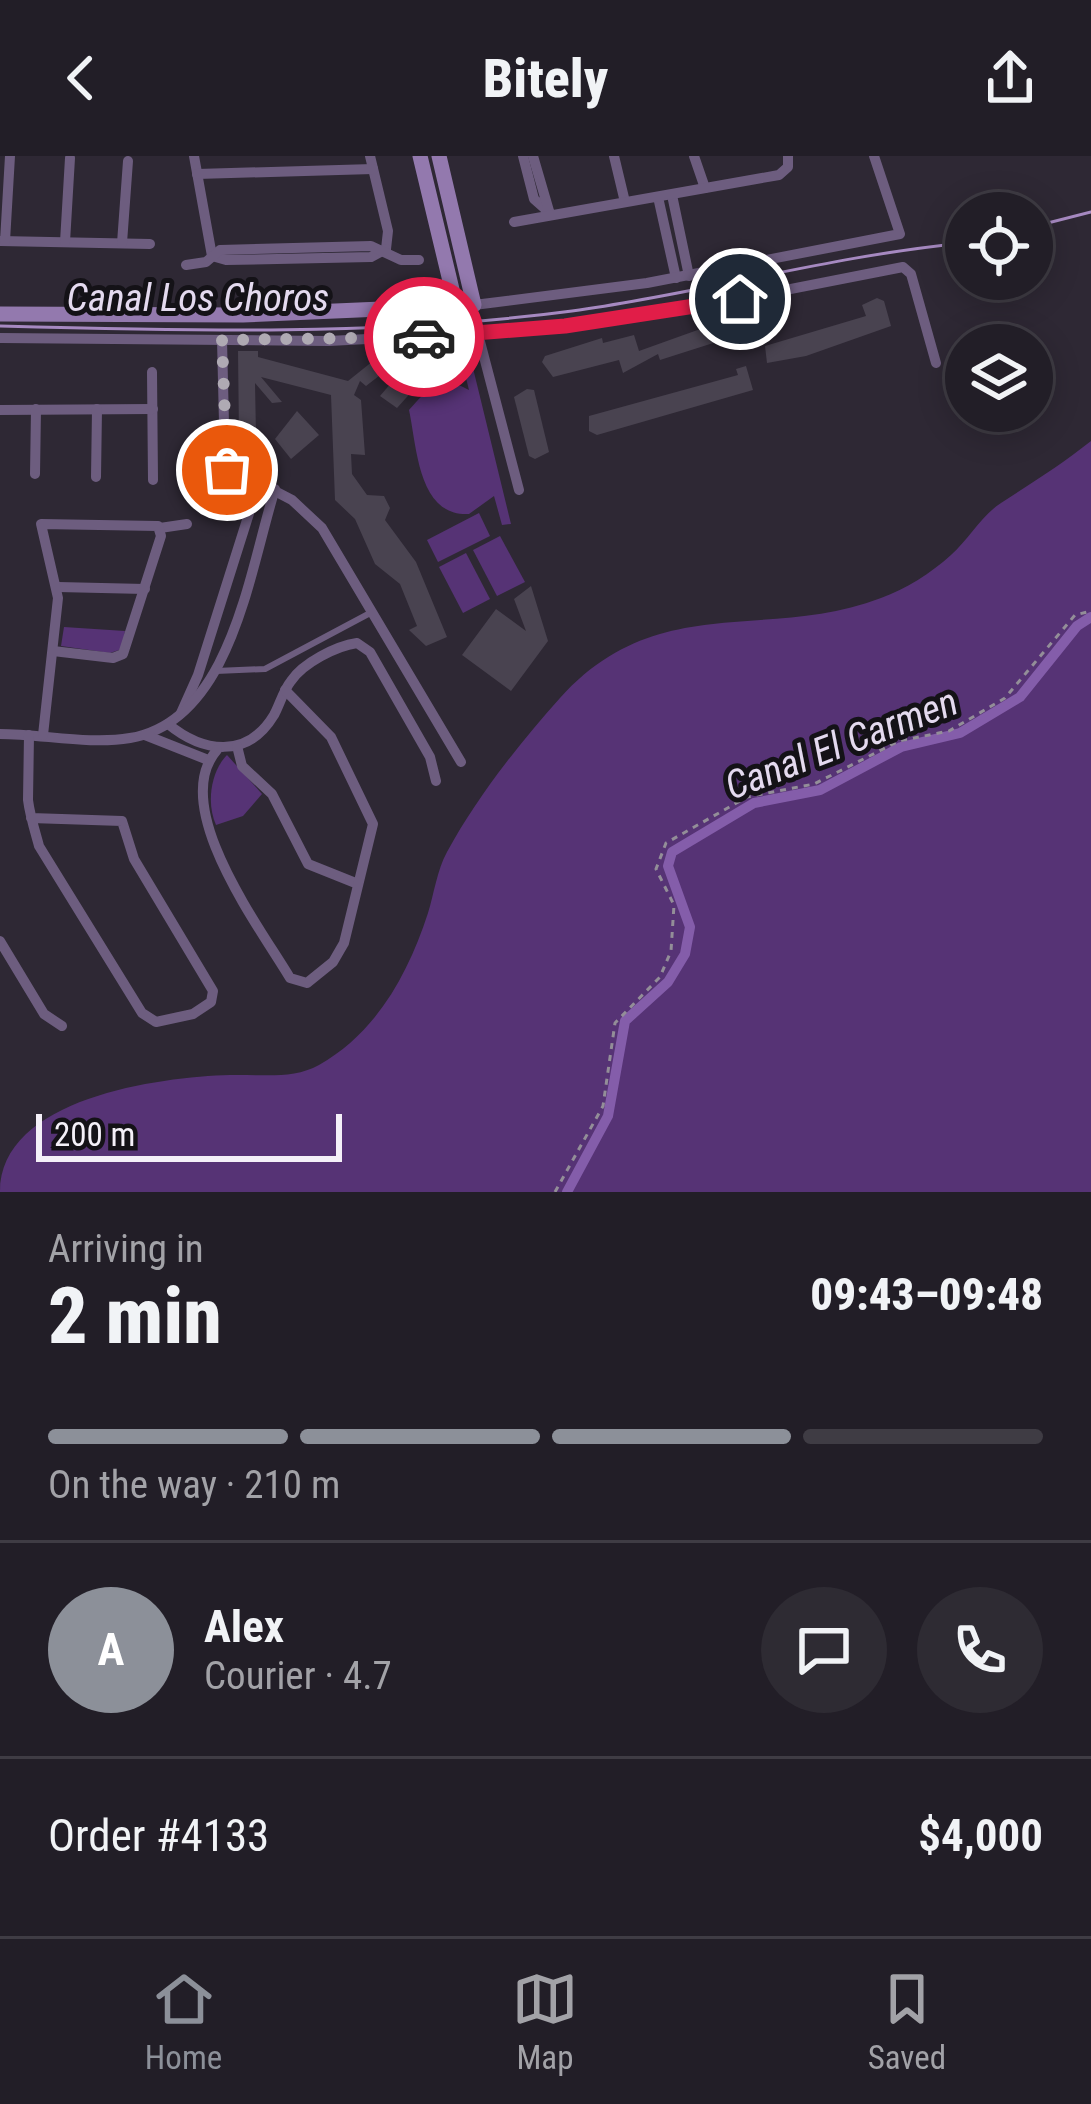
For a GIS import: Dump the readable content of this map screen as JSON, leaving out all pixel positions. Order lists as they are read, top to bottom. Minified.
{"water":["Canal Los Choros","Canal El Carmen"],"scale_bar":"200 m","page":{"header":"Bitely","scale":"200 m","heading":["2 min","Arriving in","09:43–09:48"],"panel":["Alex","Courier · 4.7","Order #4133","$4,000"],"bar":"On the way · 210 m","round":"A","tabs":["Home","Map","Saved"]}}
